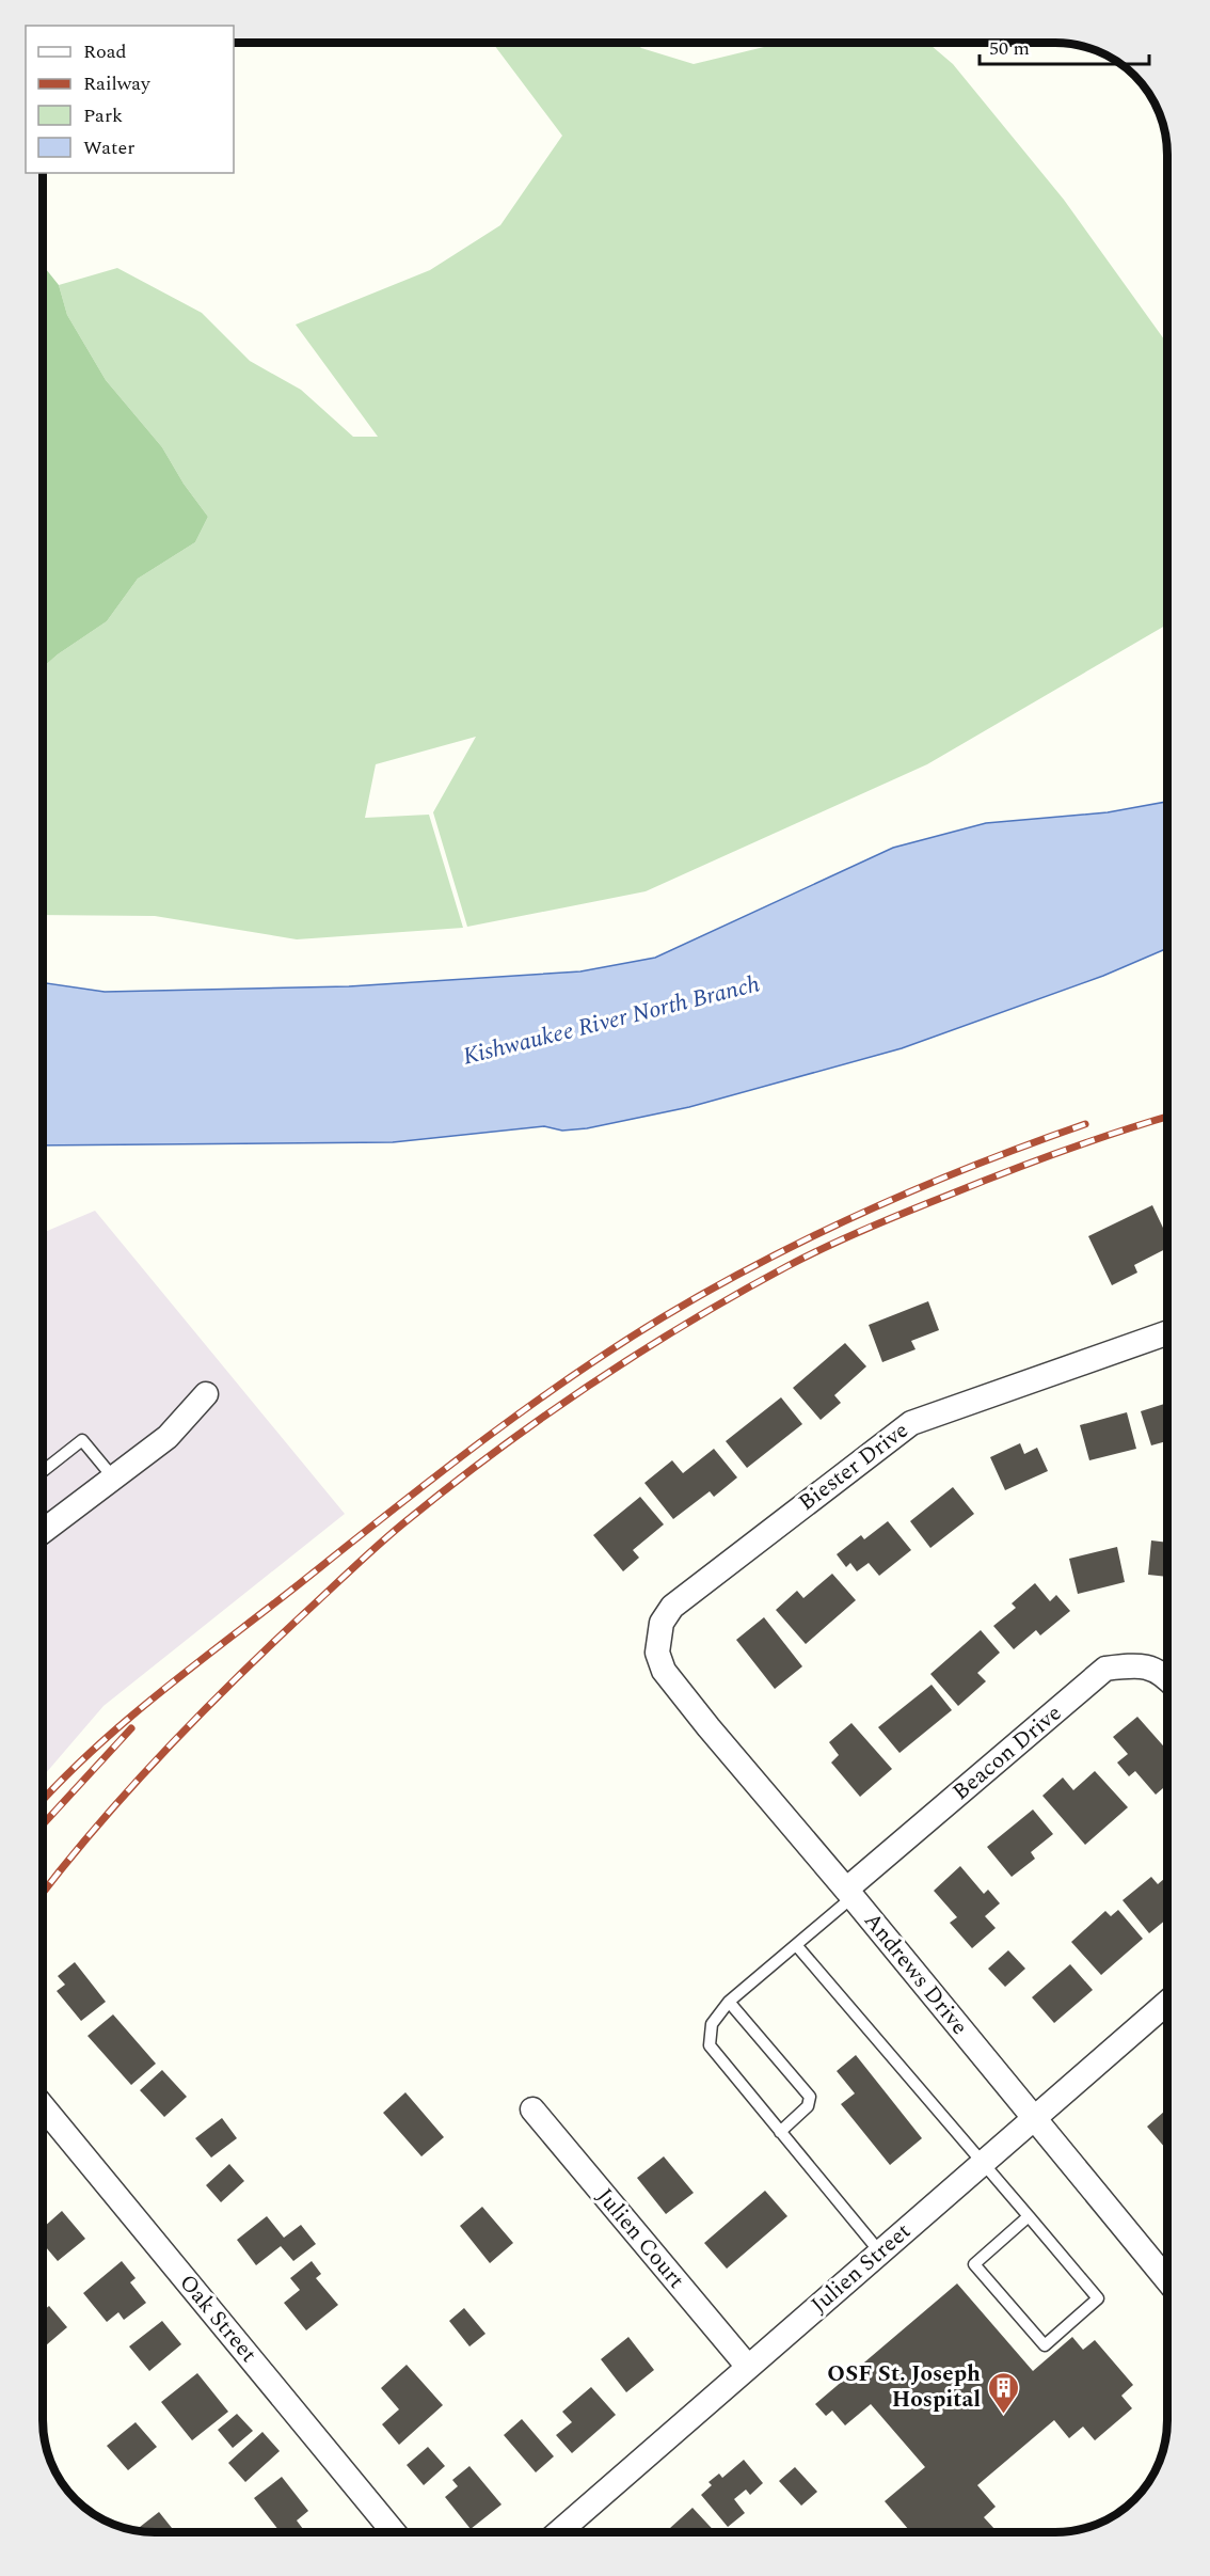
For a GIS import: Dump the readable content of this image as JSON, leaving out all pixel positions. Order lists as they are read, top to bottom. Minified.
{"streets":{"street":["Biester Drive","Beacon Drive","Andrews Drive","Julien Court","Julien Street","Oak Street"]},"crossings":[["Biester Drive","Andrews Drive"],["Beacon Drive","Andrews Drive"],["Andrews Drive","Julien Street"],["Julien Court","Julien Street"]],"water":["Kishwaukee River North Branch"],"places":{"building":["OSF St. Joseph Hospital"]},"legend":["Road","Railway","Park","Water"],"scale_bar":"50 m"}
